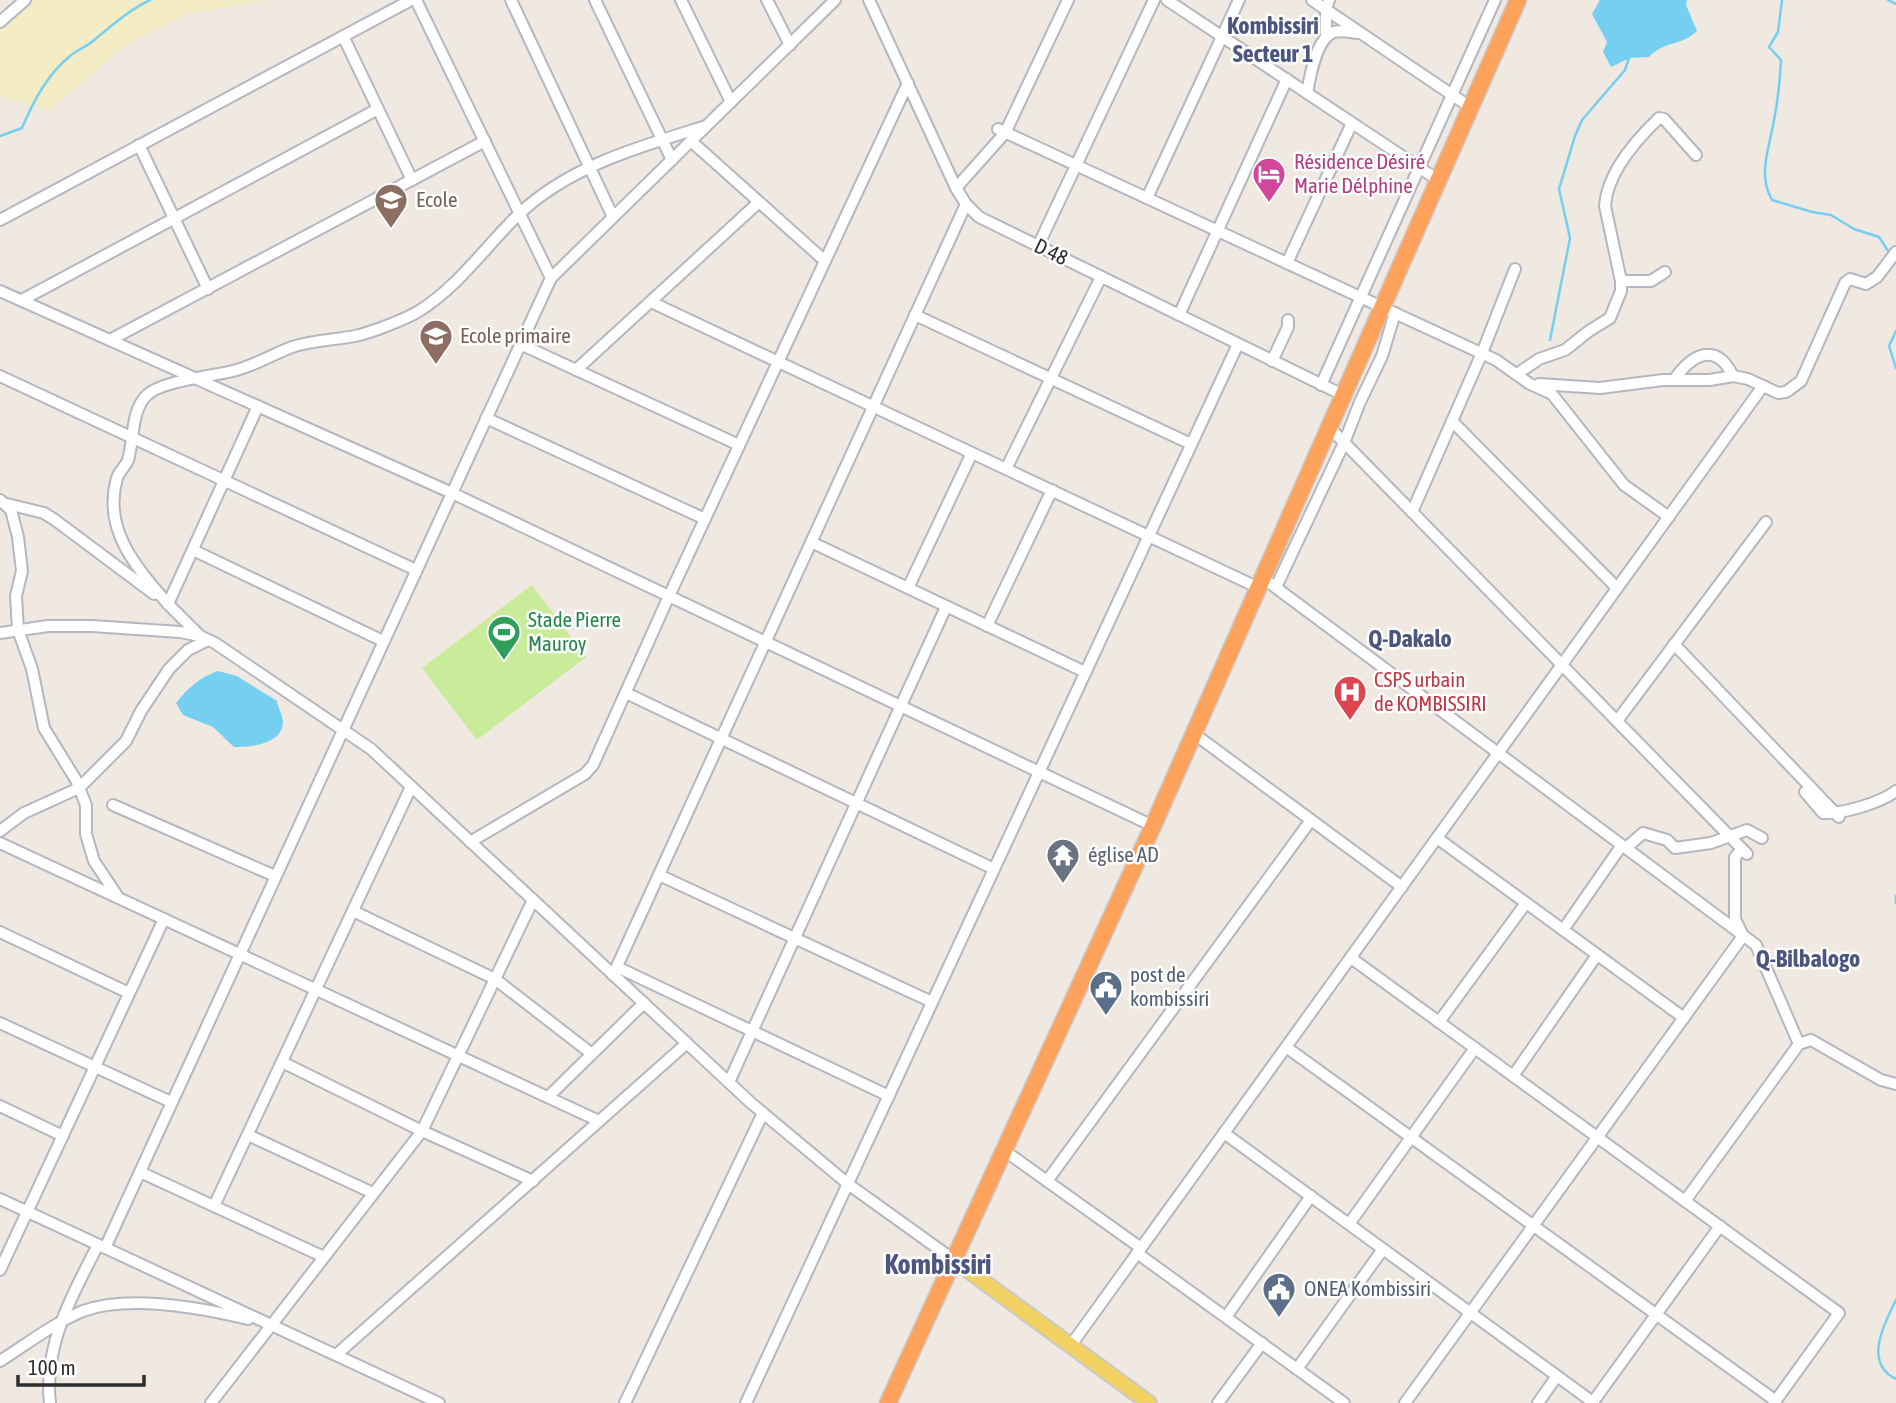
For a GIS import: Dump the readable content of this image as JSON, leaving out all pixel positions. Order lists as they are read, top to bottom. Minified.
{"streets":{"street":["D 48"]},"districts":["Kombissiri Secteur 1","Q-Dakalo","Q-Bilbalogo","Kombissiri"],"places":{"hotel":["Résidence Désiré Marie Délphine"],"school or university":["Ecole","Ecole primaire"],"sports":["Stade Pierre Mauroy"],"hospital":["CSPS urbain de KOMBISSIRI"],"temple":["église AD"],"public building":["post de kombissiri","ONEA Kombissiri"]},"scale_bar":"100 m"}
